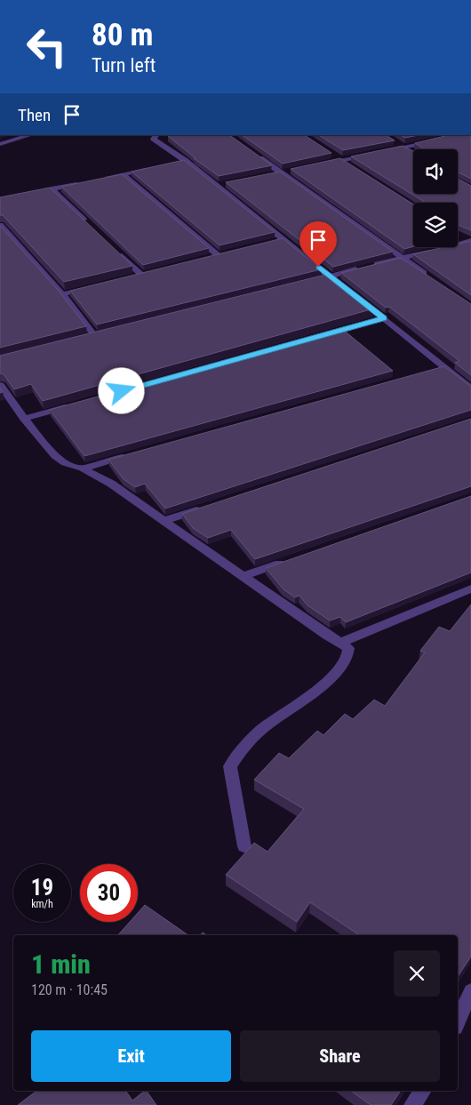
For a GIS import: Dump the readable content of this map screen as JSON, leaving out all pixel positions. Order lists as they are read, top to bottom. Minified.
{"page":{"turn":["80 m","Turn left"],"then":"Then","speed":"19 km/h","limit":"30","heading":["1 min","120 m · 10:45"],"buttons":["Exit","Share"]}}
